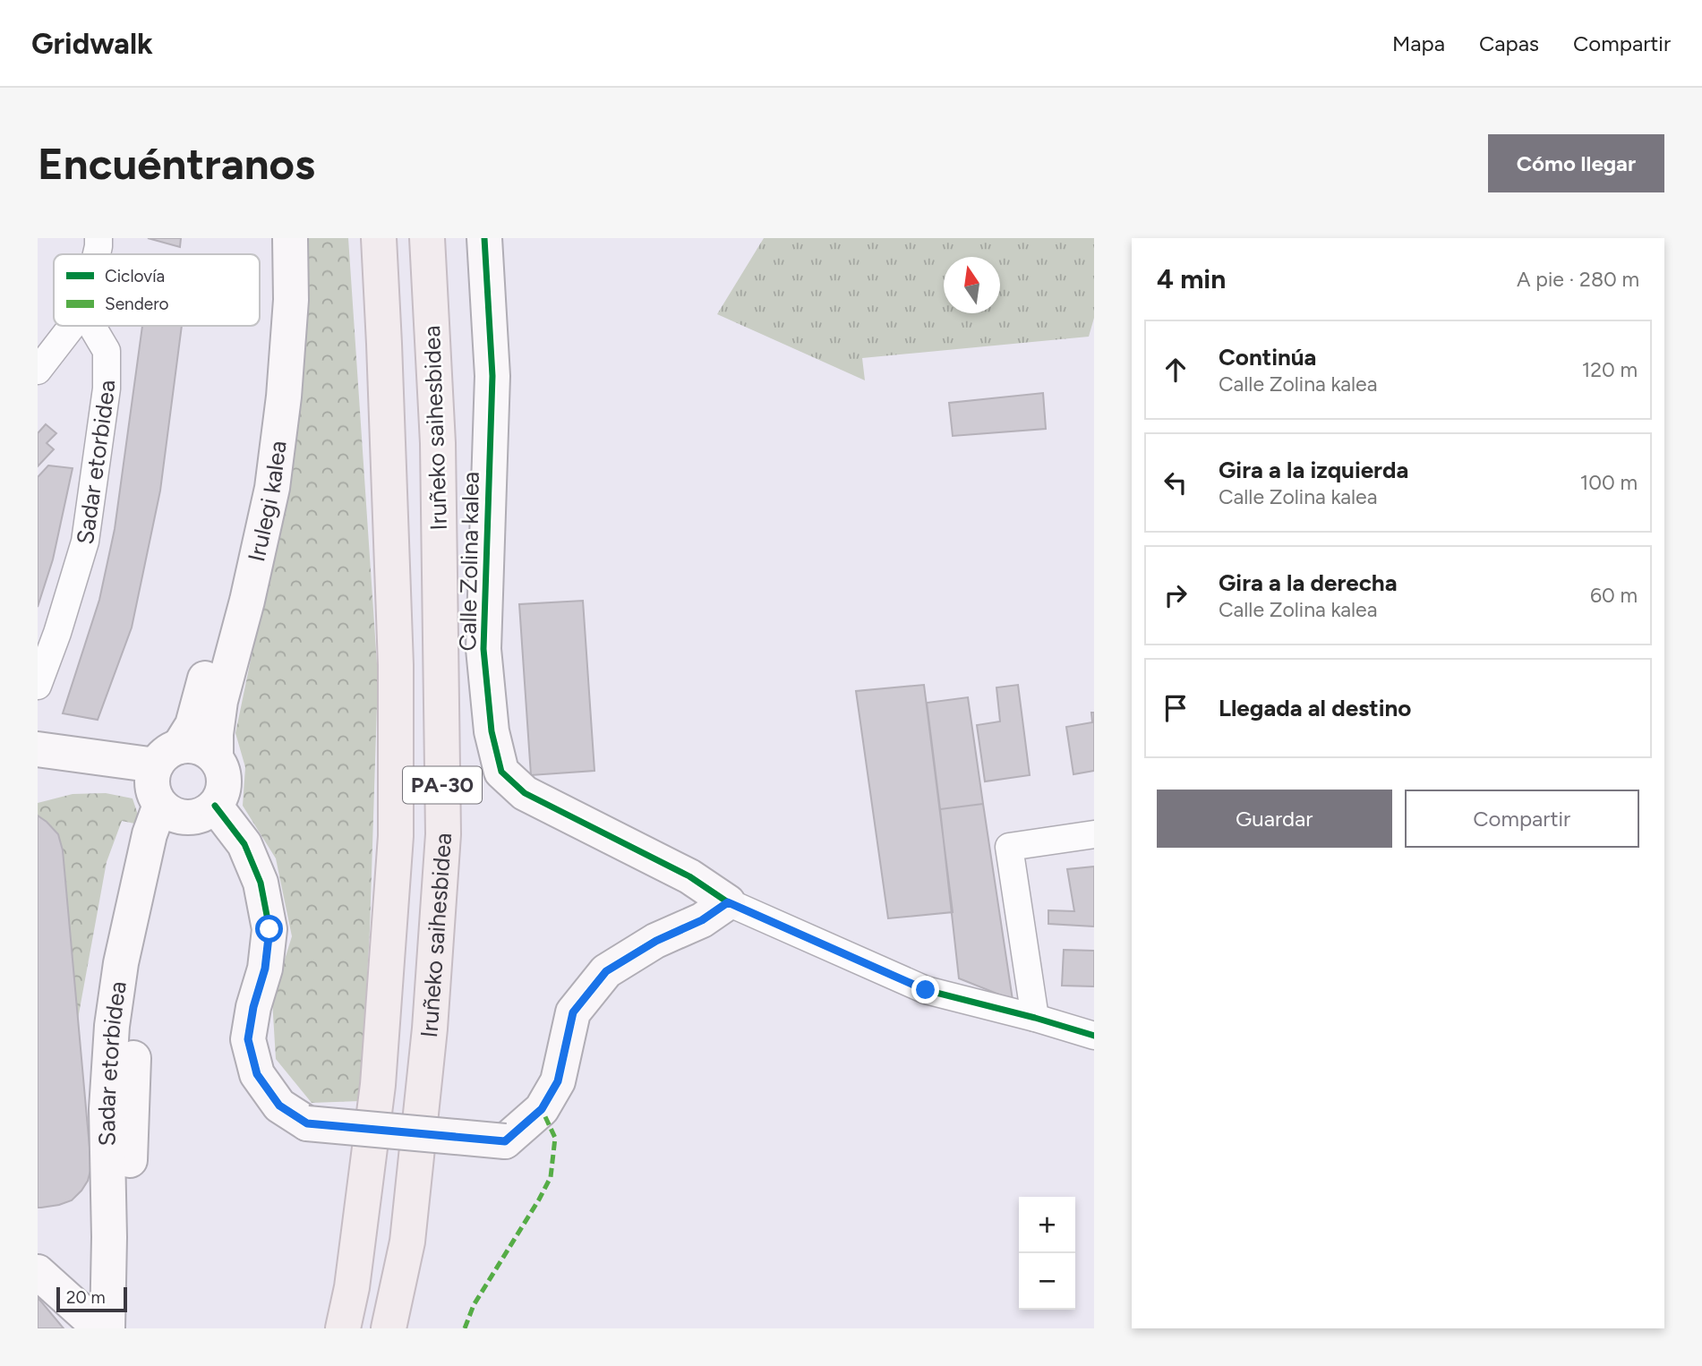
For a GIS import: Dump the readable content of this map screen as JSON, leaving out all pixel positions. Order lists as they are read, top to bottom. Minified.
{"streets":{"highway":["Iruñeko saihesbidea","PA-30"],"street":["Sadar etorbidea","Irulegi kalea","Calle Zolina kalea"]},"crossings":[["Sadar etorbidea","Irulegi kalea"]],"legend":["Ciclovía","Sendero"],"scale_bar":"20 m","north":"top","page":{"header":"Gridwalk","nav":["Mapa","Capas","Compartir"],"buttons":["Cómo llegar",["Guardar","Compartir"]],"title":"Encuéntranos","heading":["4 min","A pie · 280 m"],"list":[["Continúa","Calle Zolina kalea","120 m"],["Gira a la izquierda","Calle Zolina kalea","100 m"],["Gira a la derecha","Calle Zolina kalea","60 m"],"Llegada al destino"],"map_buttons":["+","−"],"scale":"20 m"}}
